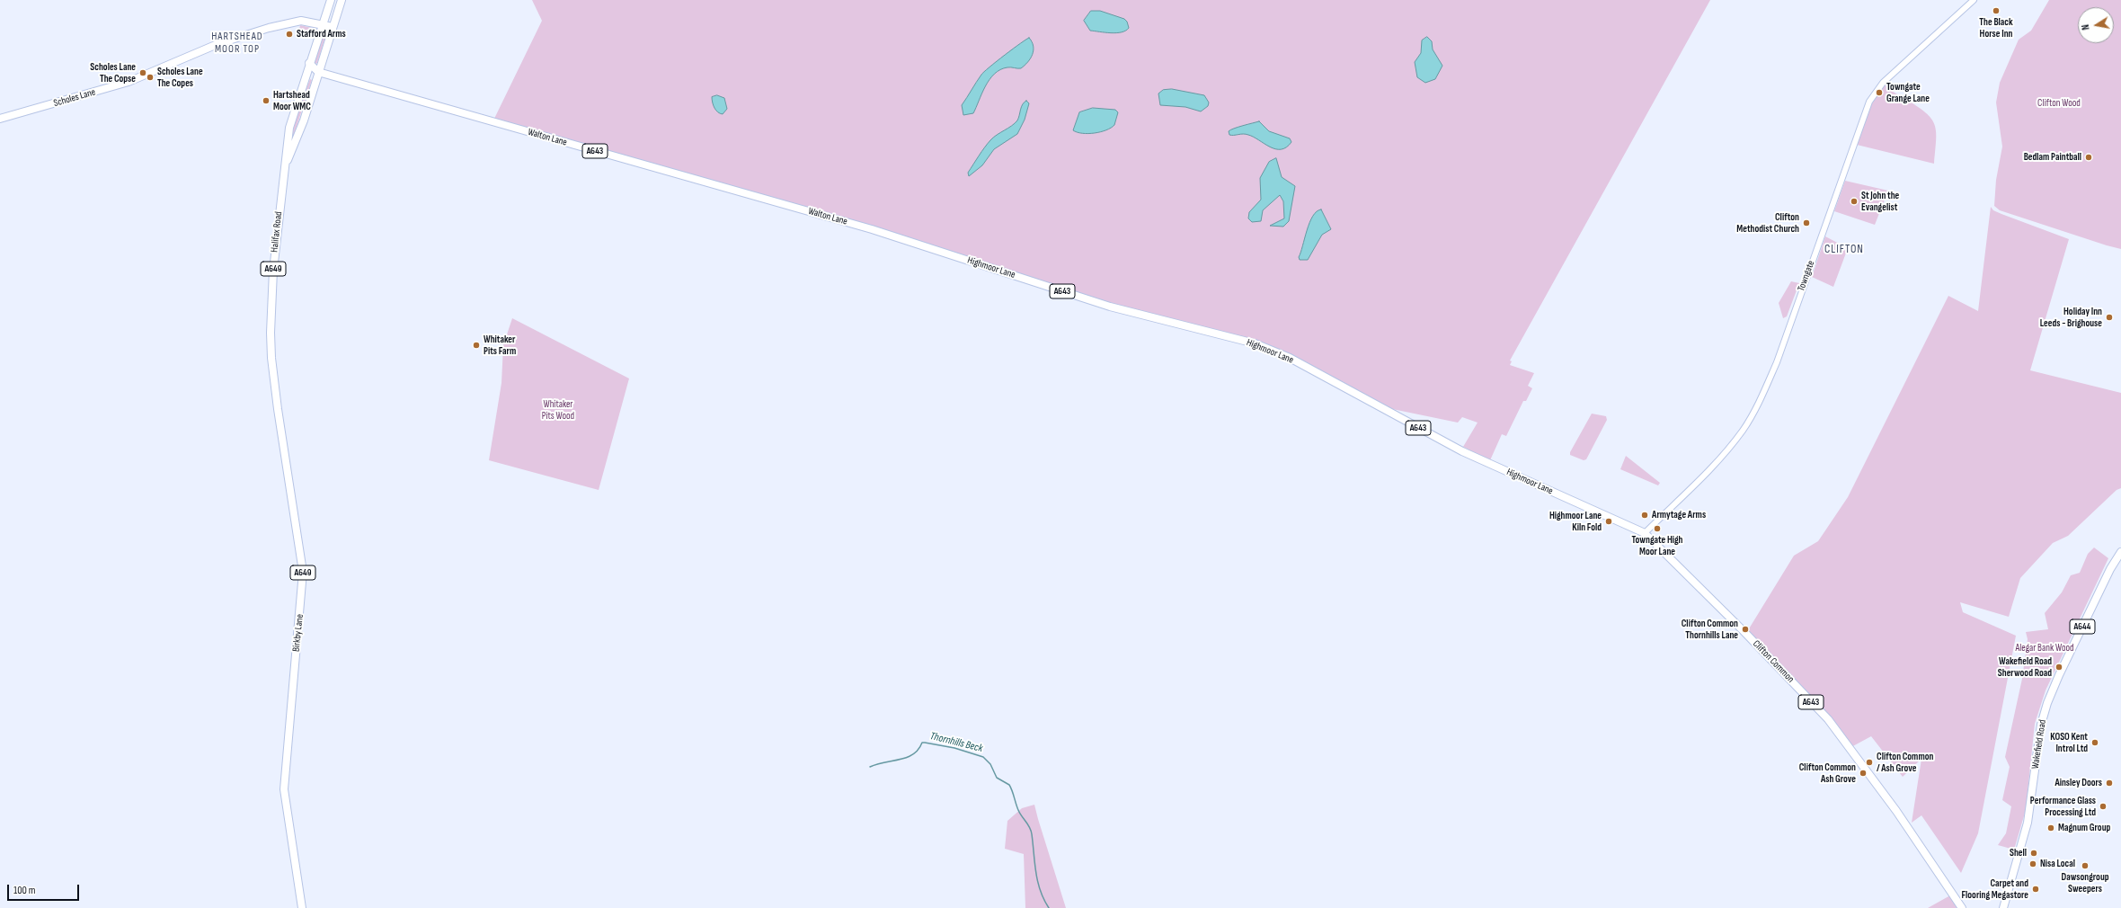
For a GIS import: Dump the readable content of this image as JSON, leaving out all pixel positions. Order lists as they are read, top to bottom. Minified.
{"streets":{"main road":["Scholes Lane","Walton Lane","A643","Halifax Road","Highmoor Lane","A649","A644","Birkby Lane","Clifton Common","Wakefield Road"],"street":["Towngate"]},"crossings":[["Scholes Lane","Halifax Road"],["Walton Lane","Halifax Road"],["Walton Lane","Highmoor Lane"],["Halifax Road","Birkby Lane"],["Highmoor Lane","Towngate"],["Highmoor Lane","Clifton Common"],["Towngate","Clifton Common"]],"districts":["HARTSHEAD MOOR TOP","CLIFTON"],"water":["Thornhills Beck"],"parks":["Clifton Wood","Whitaker Pits Wood","Alegar Bank Wood"],"places":["The Black Horse Inn","Stafford Arms","Scholes Lane The Copse","Scholes Lane The Copes","Towngate Grange Lane","Hartshead Moor WMC","Bedlam Paintball","St John the Evangelist","Clifton Methodist Church","Holiday Inn Leeds - Brighouse","Whitaker Pits Farm","Armytage Arms","Highmoor Lane Kiln Fold","Towngate High Moor Lane","Clifton Common Thornhills Lane","Wakefield Road Sherwood Road","KOSO Kent Introl Ltd","Clifton Common / Ash Grove","Clifton Common Ash Grove","Ainsley Doors","Performance Glass Processing Ltd","Magnum Group","Shell","Nisa Local","Dawsongroup Sweepers","Carpet and Flooring Megastore"],"scale_bar":"100 m","north":"left"}
